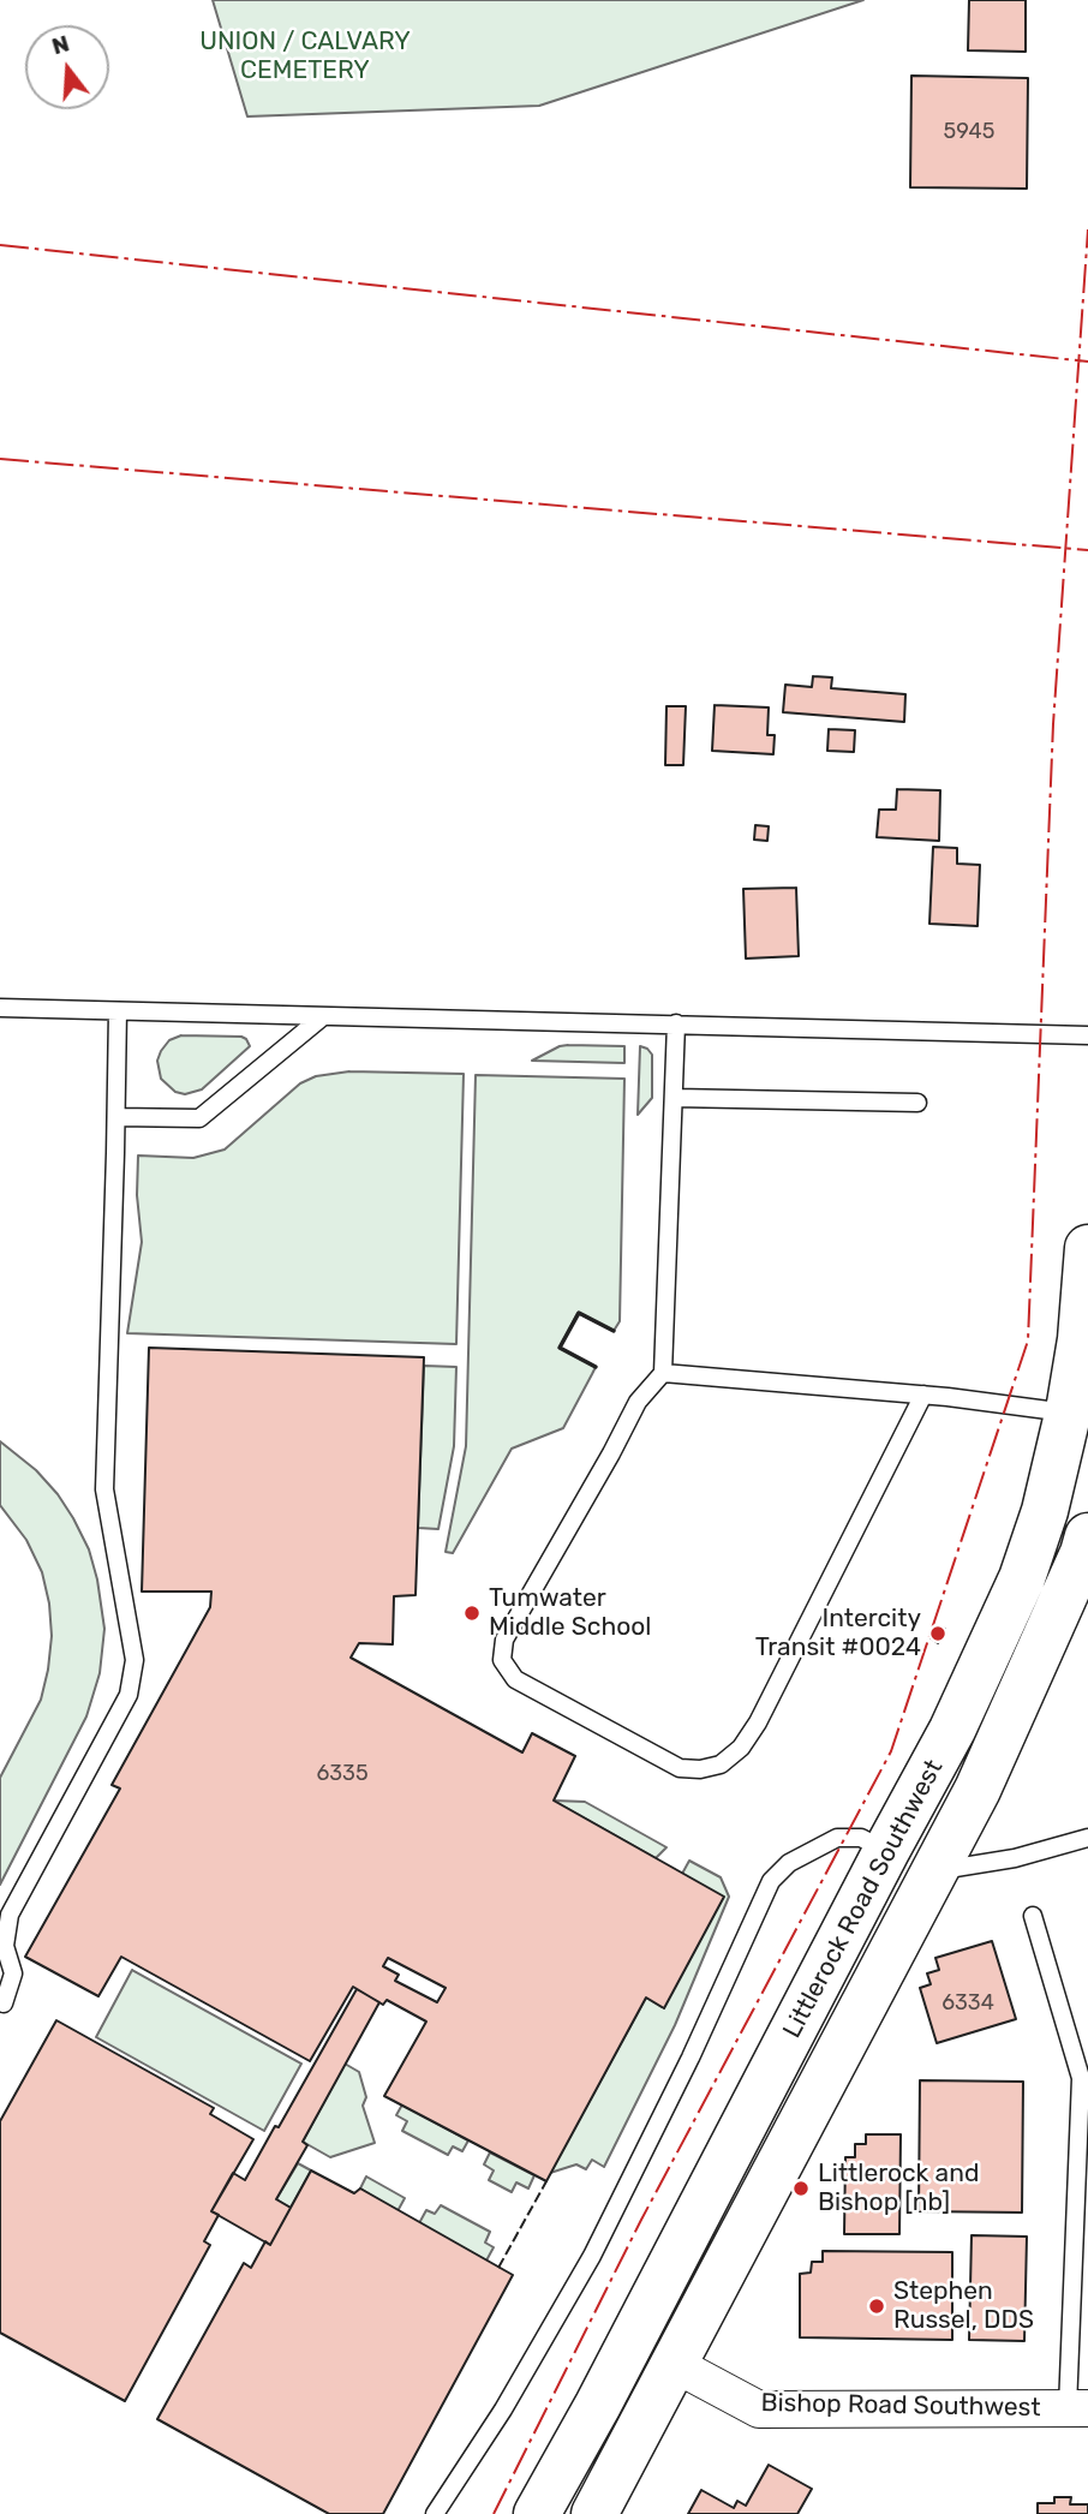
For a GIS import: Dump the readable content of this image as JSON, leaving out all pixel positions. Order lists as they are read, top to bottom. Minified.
{"streets":{"main road":["Littlerock Road Southwest"],"street":["Bishop Road Southwest"]},"crossings":[["Littlerock Road Southwest","Bishop Road Southwest"]],"parks":["UNION / CALVARY CEMETERY"],"places":["Tumwater Middle School","Intercity Transit #0024","Littlerock and Bishop [nb]","Stephen Russel, DDS"],"house_numbers":["5945","6335","6334"],"north":"top"}
